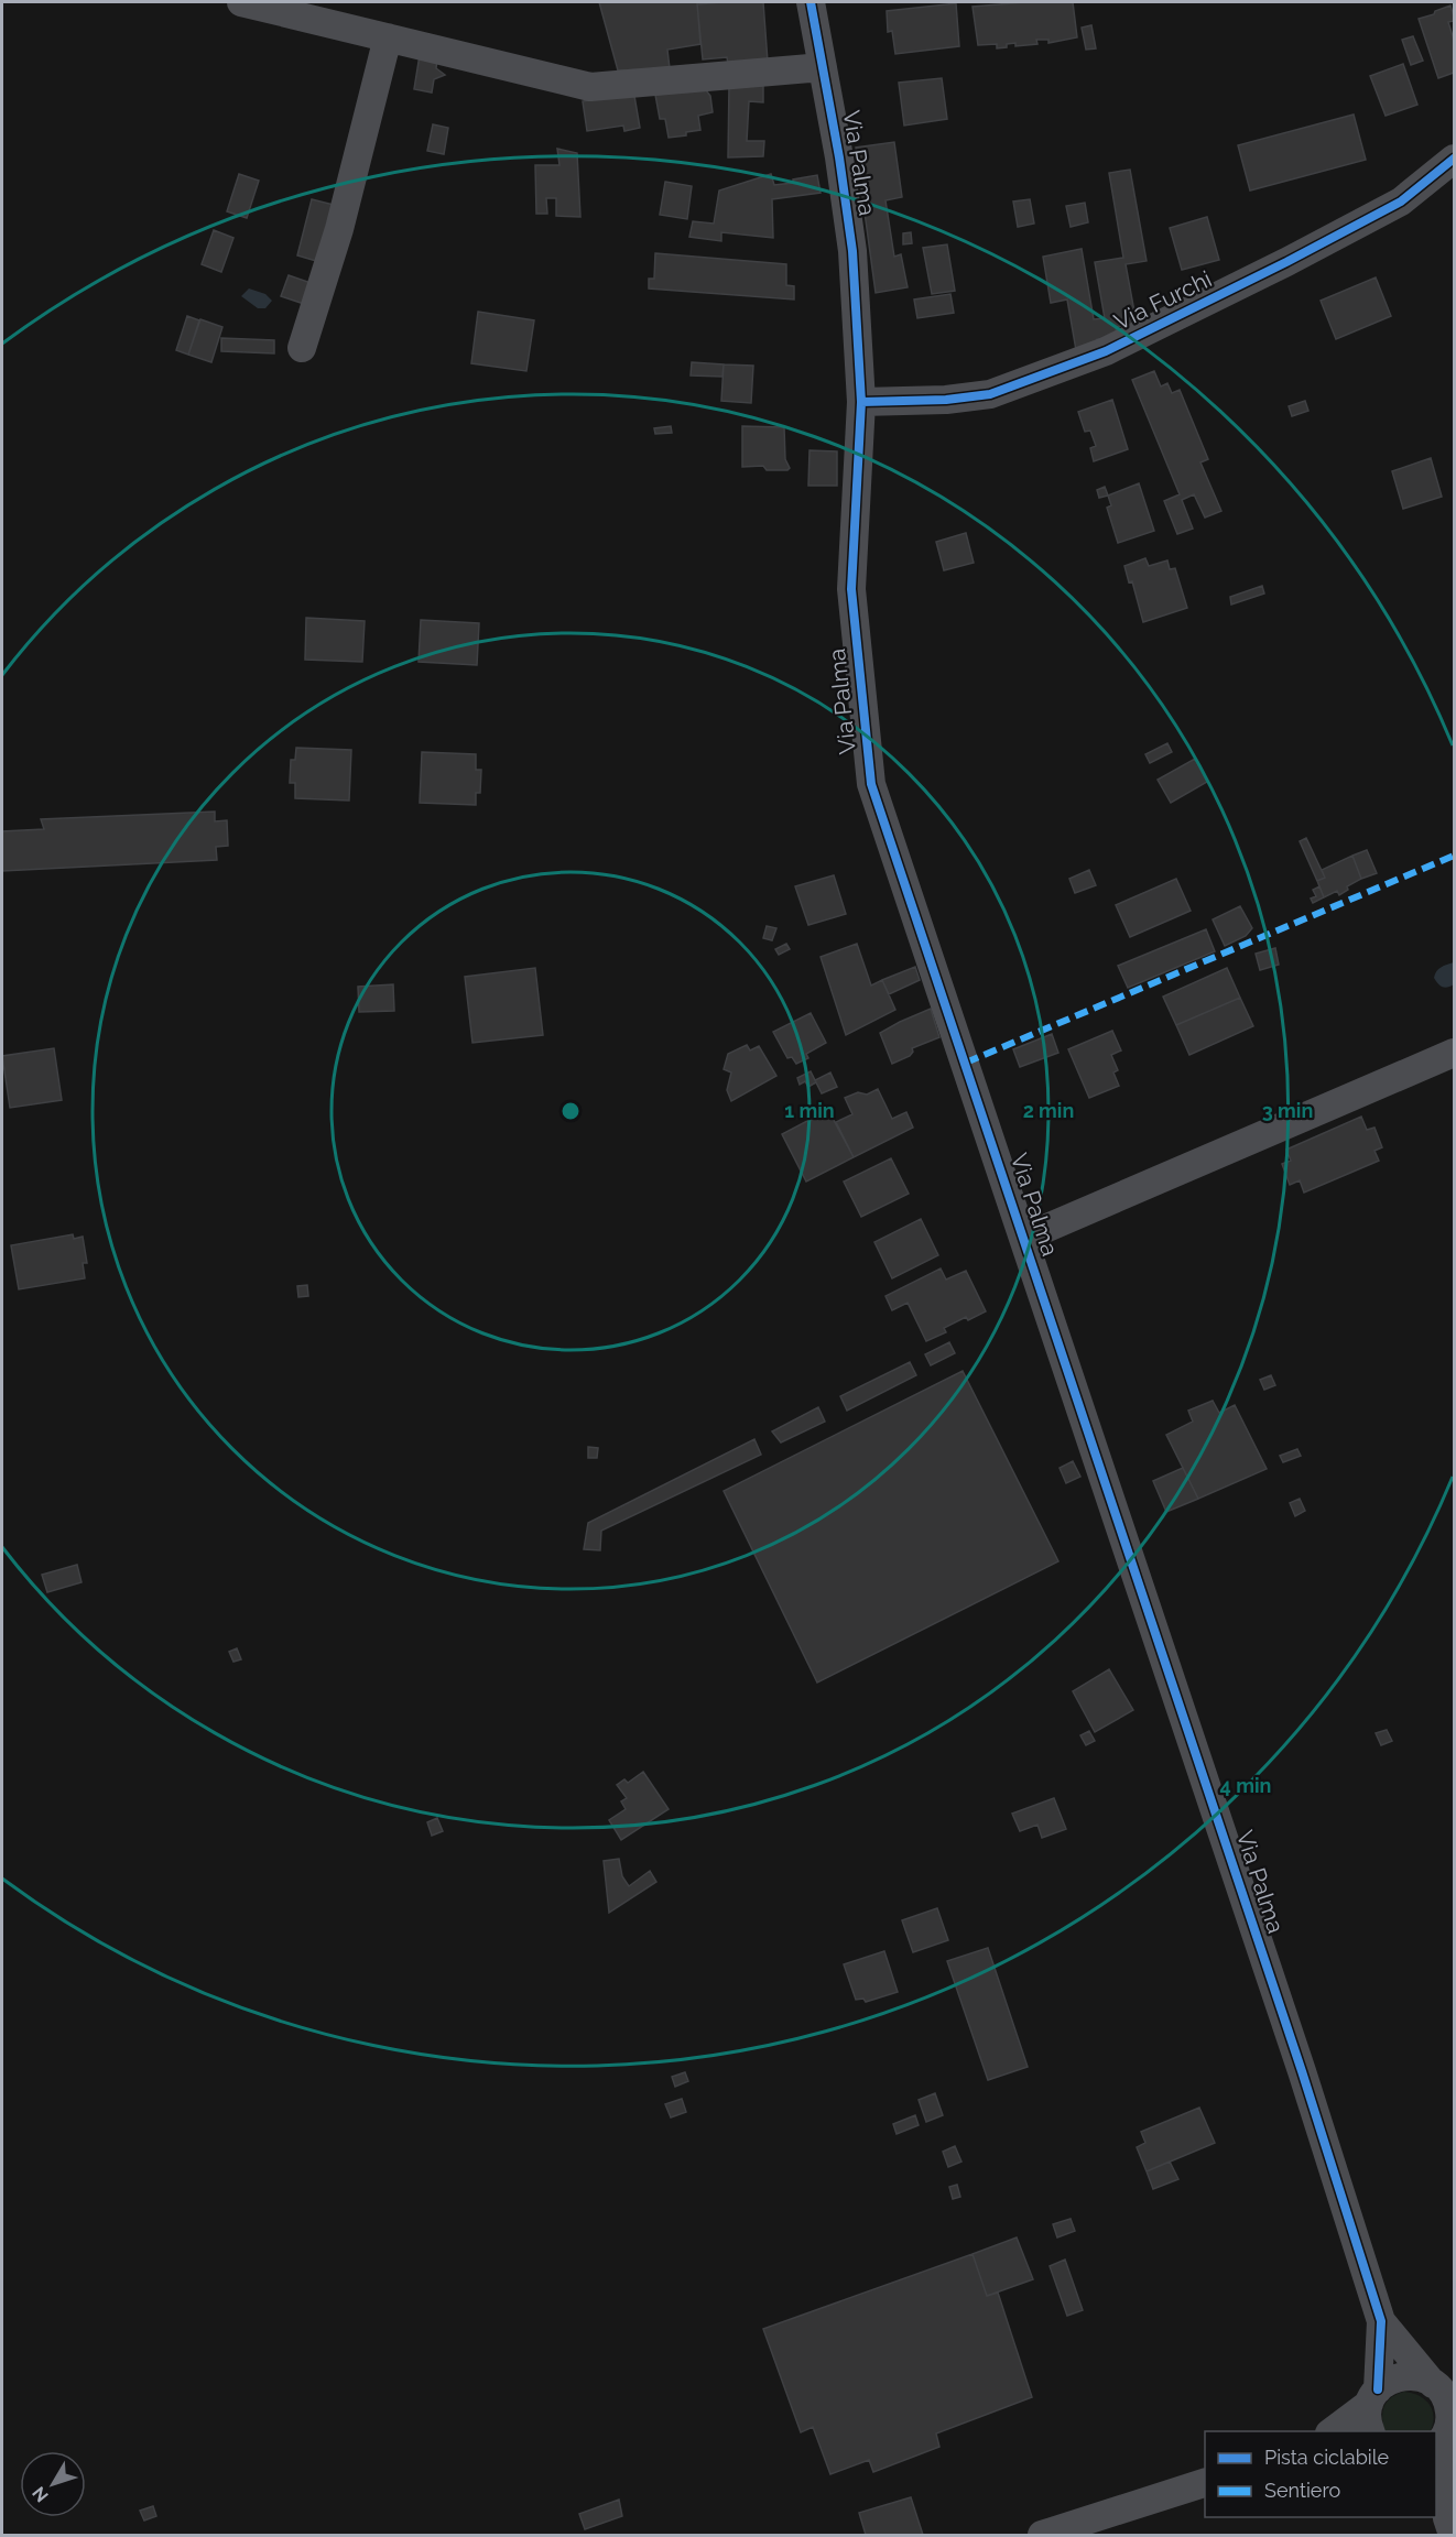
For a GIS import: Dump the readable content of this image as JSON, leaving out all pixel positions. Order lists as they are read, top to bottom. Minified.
{"streets":{"street":["Via Palma","Via Furchi"]},"crossings":[["Via Palma","Via Furchi"]],"legend":["Pista ciclabile","Sentiero"],"north":"bottom left","rings":["1 min","2 min","3 min","4 min"]}
